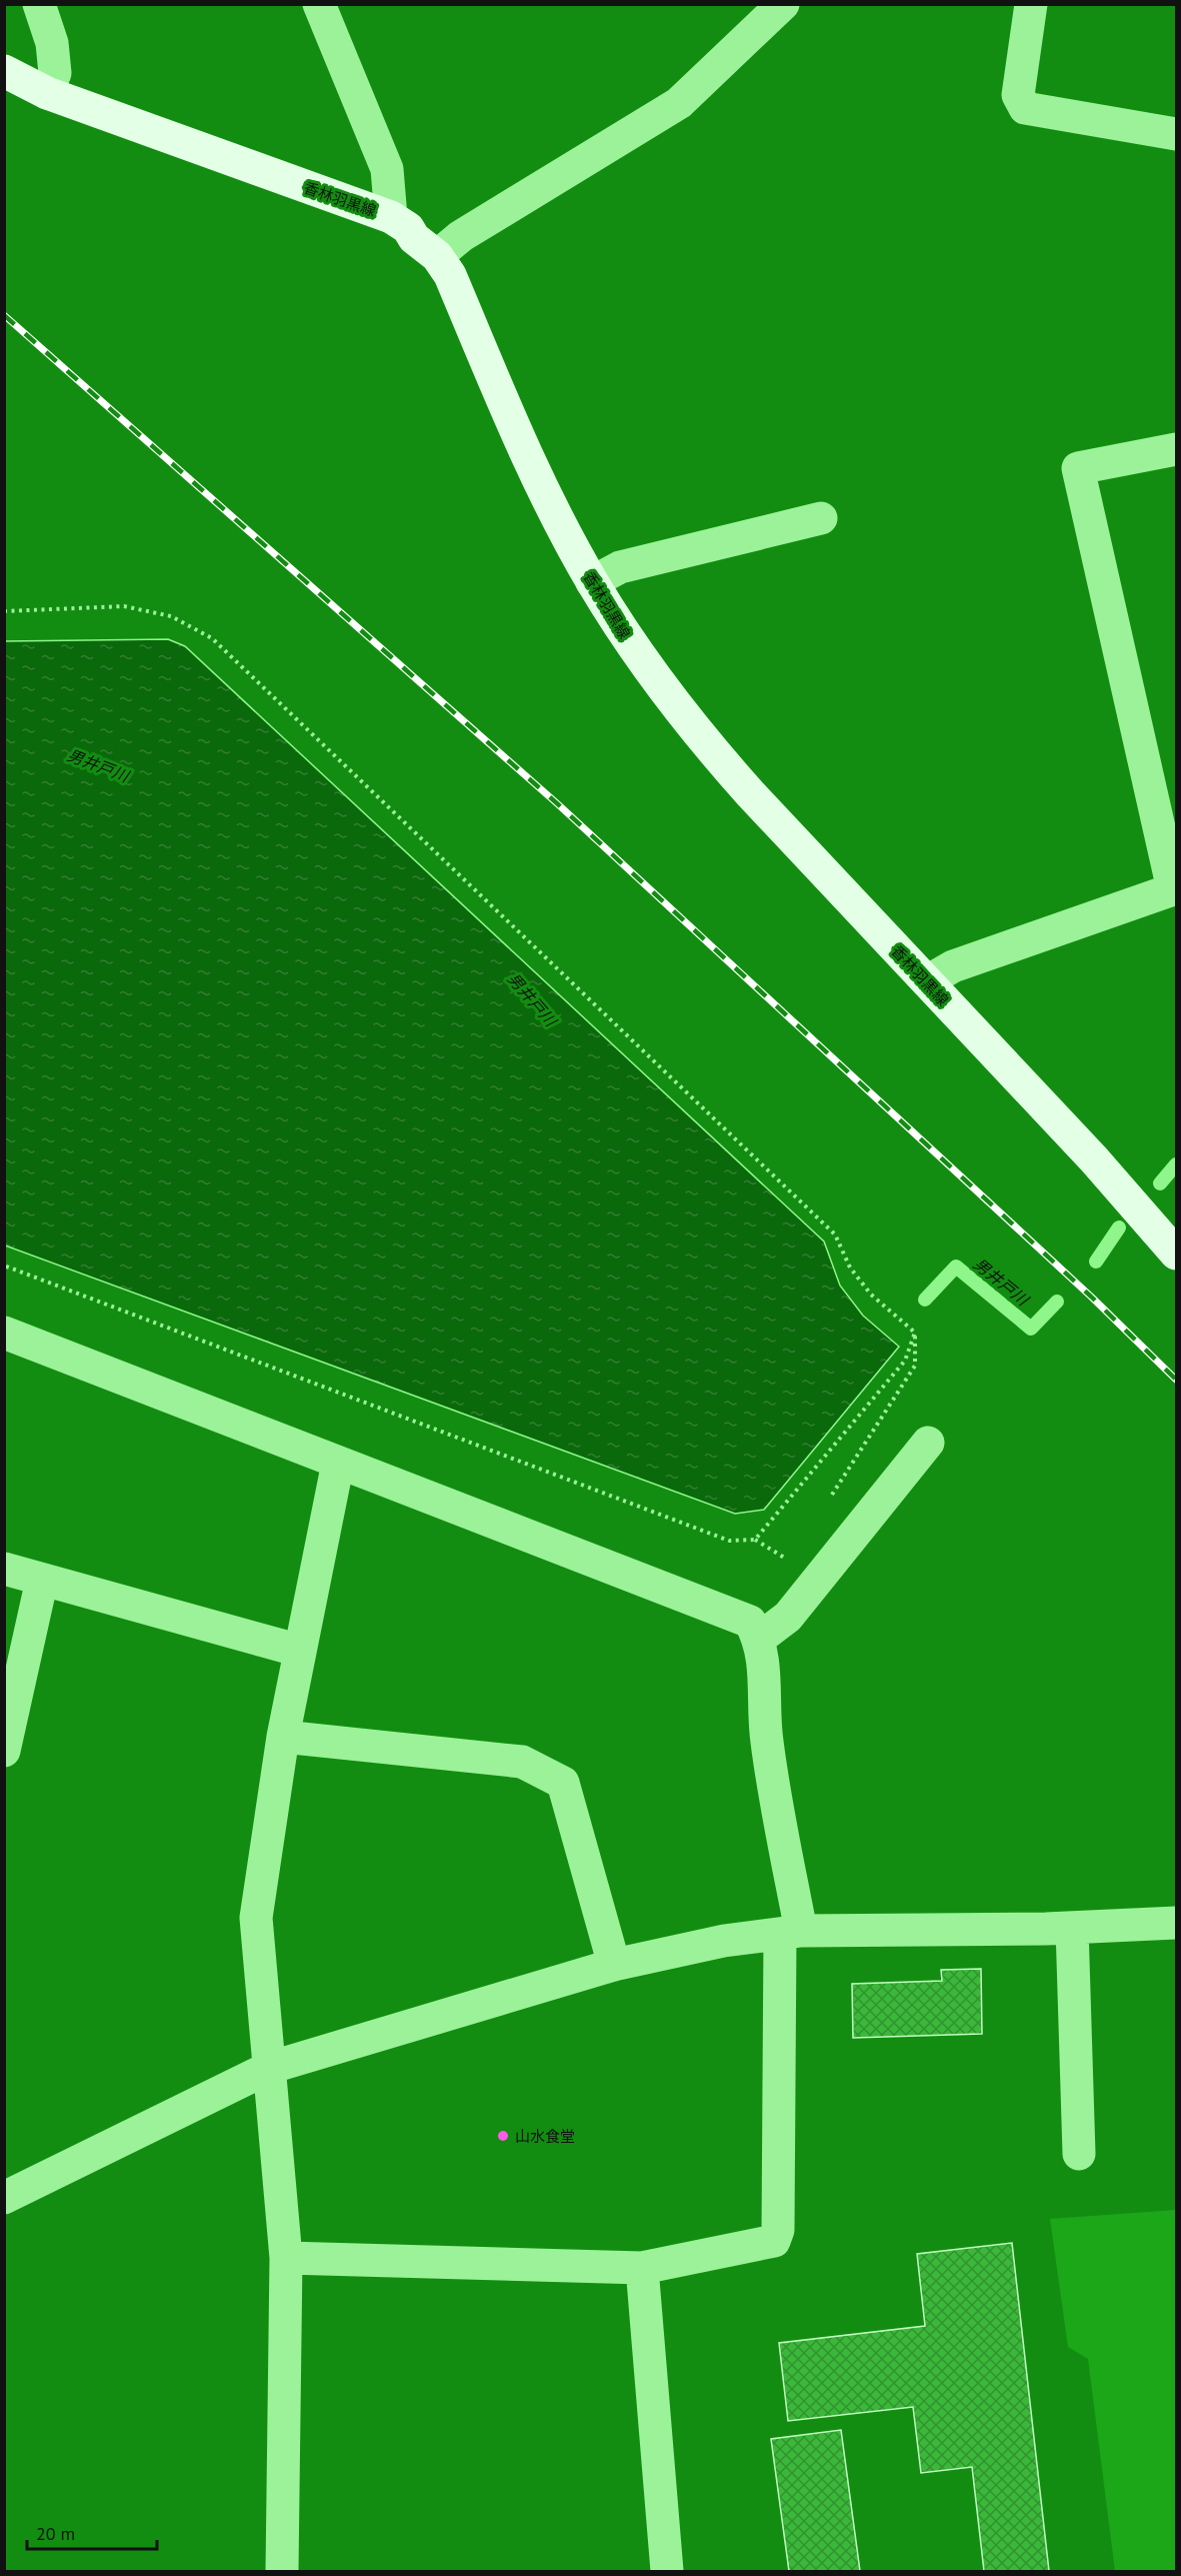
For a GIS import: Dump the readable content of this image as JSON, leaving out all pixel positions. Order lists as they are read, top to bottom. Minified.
{"streets":{"main road":["香林羽黒線"]},"water":["男井戸川"],"places":["山水食堂"],"scale_bar":"20 m"}
